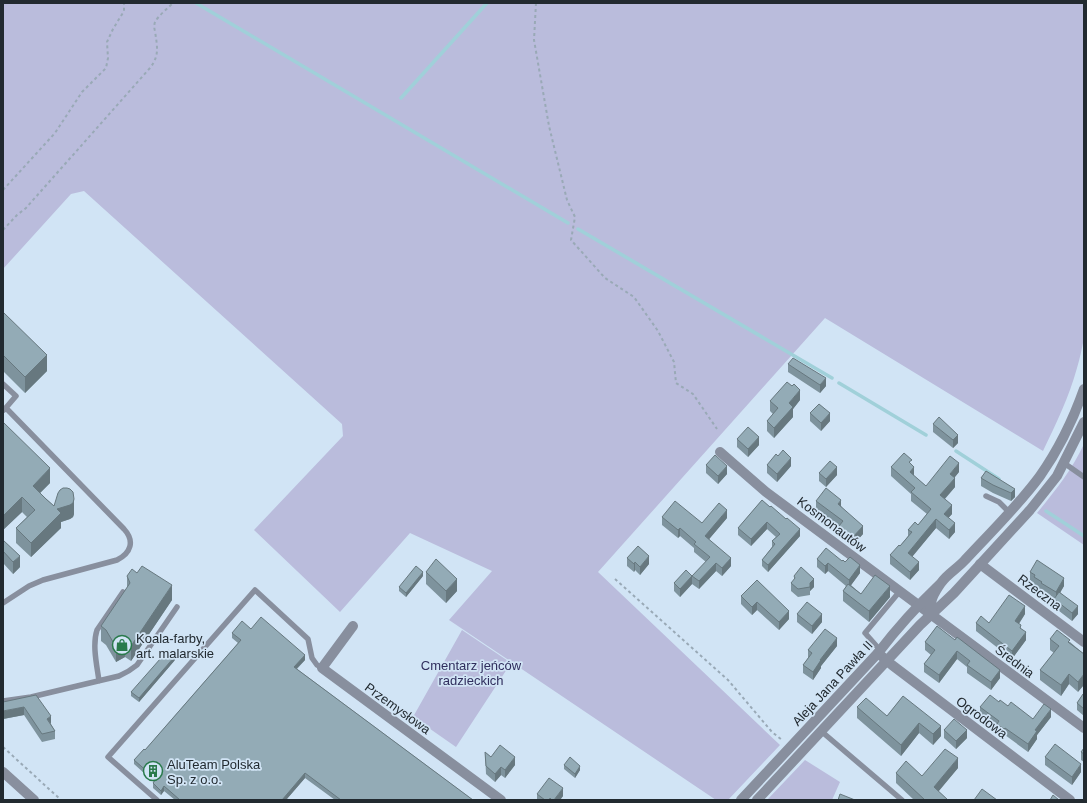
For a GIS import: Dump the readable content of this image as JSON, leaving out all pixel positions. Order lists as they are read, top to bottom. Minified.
{"streets":{"street":["Kosmonautów","Rzeczna","Średnia","Aleja Jana Pawła II","Przemysłowa","Ogrodowa"]},"crossings":[["Kosmonautów","Średnia"],["Kosmonautów","Aleja Jana Pawła II"],["Rzeczna","Aleja Jana Pawła II"],["Średnia","Aleja Jana Pawła II"],["Aleja Jana Pawła II","Ogrodowa"]],"parks":["Cmentarz jeńców radzieckich"],"places":{"shop":["Koala-farby, art. malarskie"],"building":["AluTeam Polska Sp. z o.o."]}}
